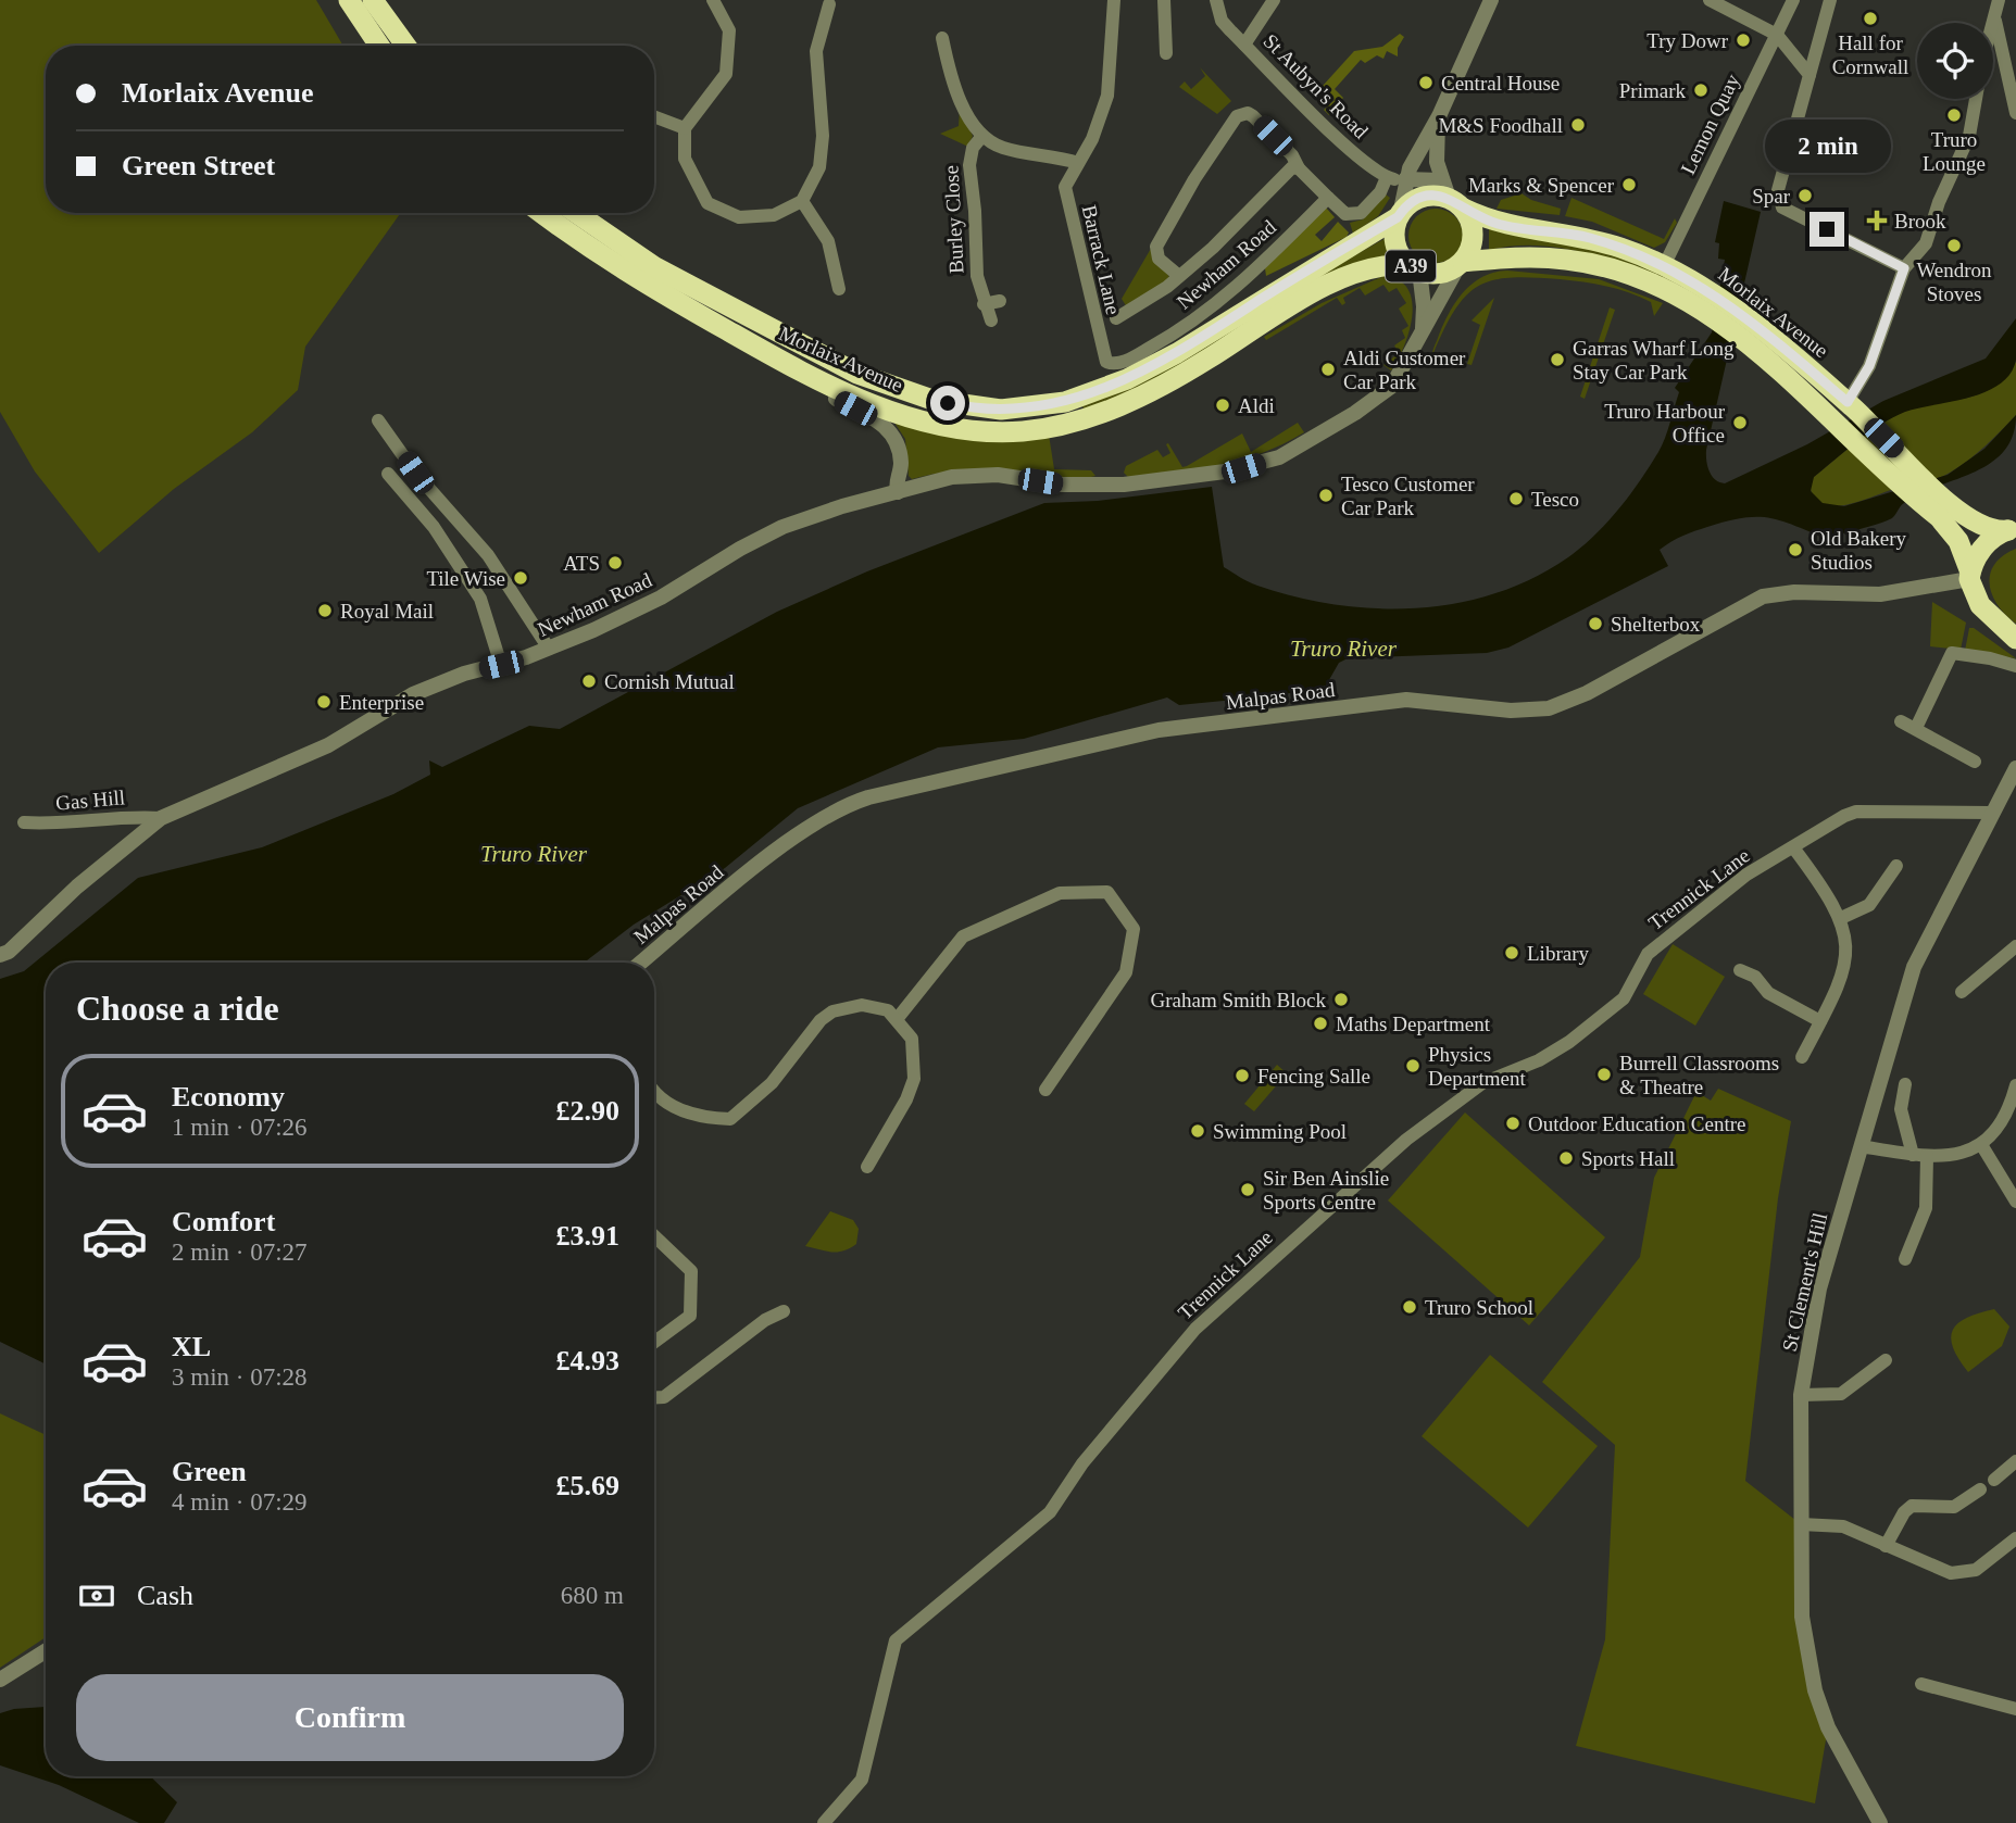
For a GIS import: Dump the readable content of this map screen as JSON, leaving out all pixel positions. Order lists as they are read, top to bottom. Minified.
{"streets":{"highway":["A39","Morlaix Avenue"],"street":["St Aubyn's Road","Lemon Quay","Burley Close","Barrack Lane","Newham Road","Malpas Road","Gas Hill","Trennick Lane","St Clement's Hill"]},"crossings":[["St Aubyn's Road","Newham Road"],["Lemon Quay","Morlaix Avenue"],["Barrack Lane","Newham Road"],["Newham Road","A39"],["Newham Road","Morlaix Avenue"],["Newham Road","Gas Hill"],["A39","Morlaix Avenue"],["Morlaix Avenue","Malpas Road"],["Trennick Lane","St Clement's Hill"]],"water":["Truro River"],"places":{"other":["Hall for Cornwall","Try Dowr","Central House","Primark","Truro Lounge","M&S Foodhall","Marks & Spencer","Spar","Wendron Stoves","Garras Wharf Long Stay Car Park","Aldi Customer Car Park","Aldi","Truro Harbour Office","Tesco Customer Car Park","Tesco","Old Bakery Studios","ATS","Tile Wise","Royal Mail","Shelterbox","Cornish Mutual","Enterprise","Library","Graham Smith Block","Maths Department","Physics Department","Burrell Classrooms & Theatre","Fencing Salle","Outdoor Education Centre","Swimming Pool","Sports Hall","Sir Ben Ainslie Sports Centre","Truro School"],"health":["Brook"]},"page":{"banner":["Morlaix Avenue","Green Street"],"bubble":"2 min","heading":"Choose a ride","list":[{"name":"Economy","note":"1 min · 07:26","value":"£2.90"},{"name":"Comfort","note":"2 min · 07:27","value":"£3.91"},{"name":"XL","note":"3 min · 07:28","value":"£4.93"},{"name":"Green","note":"4 min · 07:29","value":"£5.69"}],"pay":["Cash","680 m"],"buttons":"Confirm"}}
